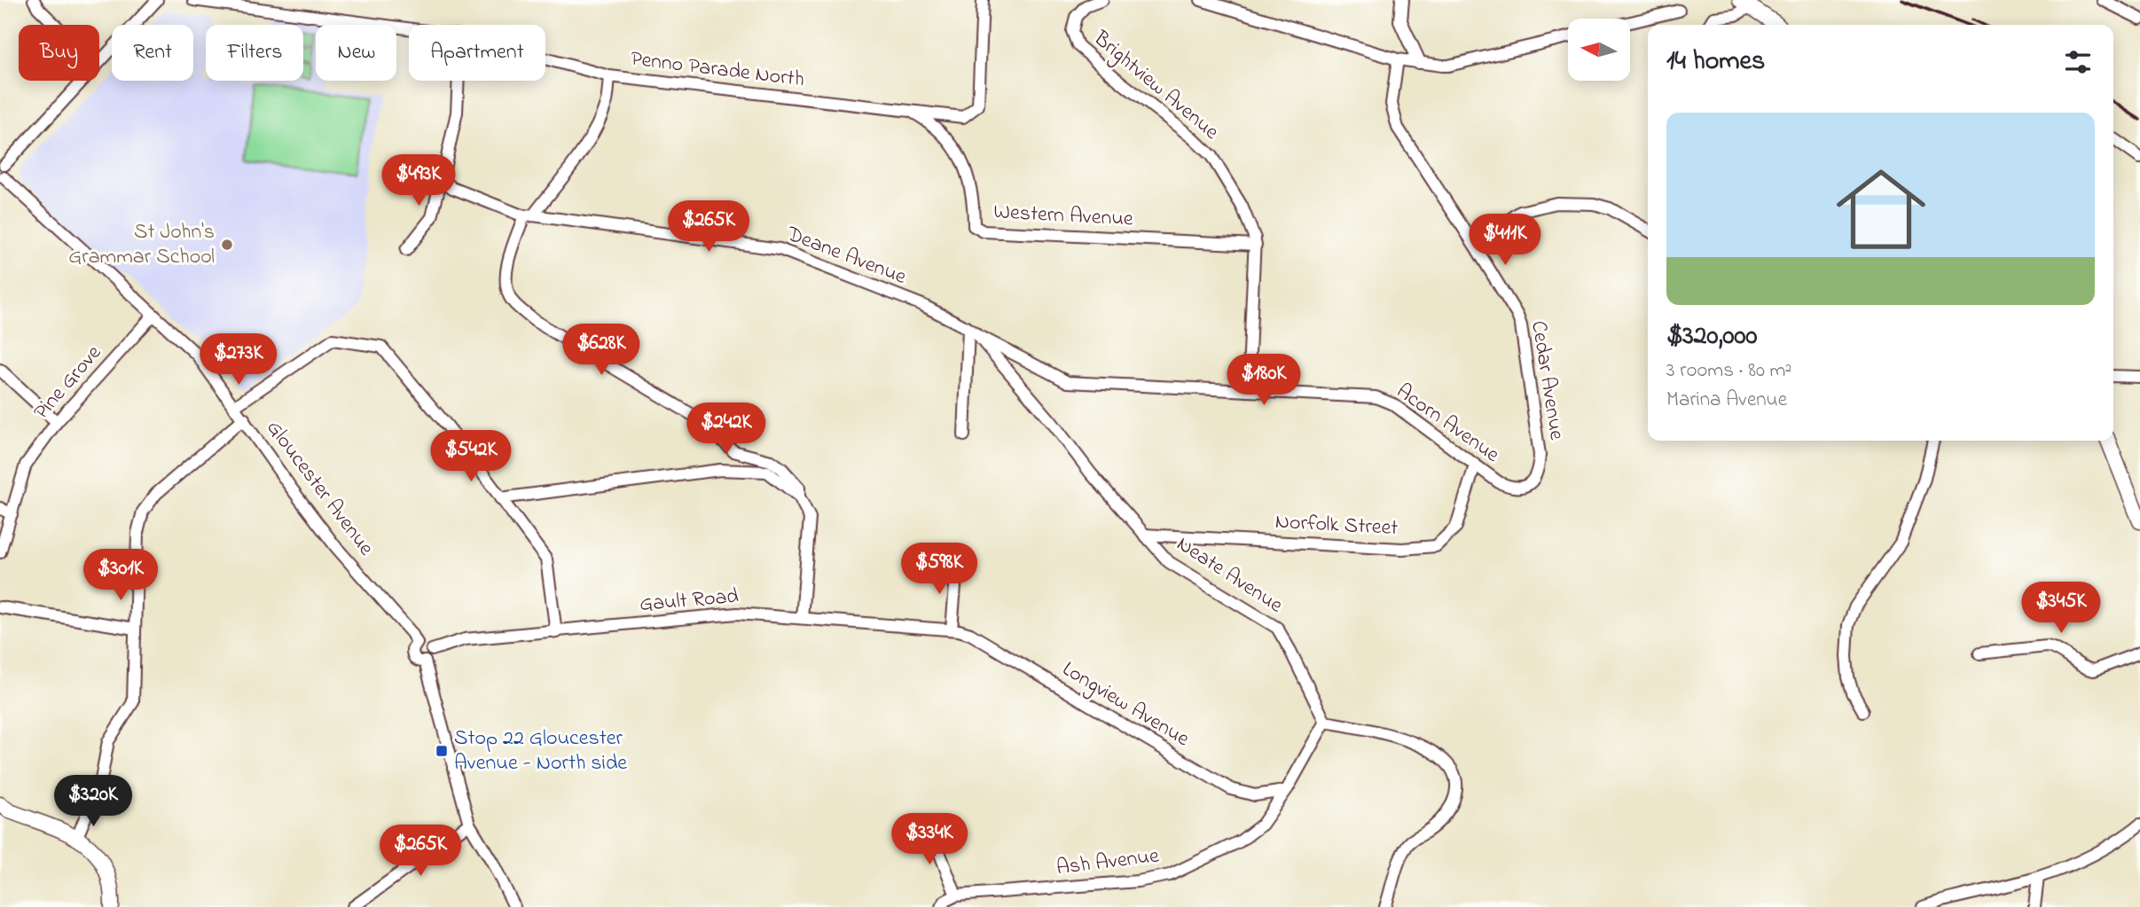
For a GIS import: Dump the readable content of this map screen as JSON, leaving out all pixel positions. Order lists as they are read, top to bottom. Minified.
{"streets":{"street":["Penno Parade North","Brightview Avenue","Western Avenue","Deane Avenue","Cedar Avenue","Pine Grove","Acorn Avenue","Gloucester Avenue","Norfolk Street","Neate Avenue","Gault Road","Longview Avenue","Ash Avenue"]},"crossings":[["Penno Parade North","Western Avenue"],["Brightview Avenue","Western Avenue"],["Brightview Avenue","Acorn Avenue"],["Deane Avenue","Acorn Avenue"],["Deane Avenue","Neate Avenue"],["Cedar Avenue","Acorn Avenue"],["Pine Grove","Gloucester Avenue"],["Acorn Avenue","Norfolk Street"],["Acorn Avenue","Neate Avenue"],["Gloucester Avenue","Gault Road"],["Norfolk Street","Neate Avenue"],["Neate Avenue","Ash Avenue"],["Gault Road","Longview Avenue"],["Longview Avenue","Ash Avenue"]],"places":{"other":["St John's Grammar School"],"transit":["Stop 22 Gloucester Avenue - North side"]},"north":"left","page":{"chip":["Buy","Rent","Filters","New","Apartment"],"heading":"14 homes","list":[{"name":"$320,000","note":"3 rooms · 80 m² · Marina Avenue"}],"price":["$493K","$265K","$411K","$628K","$273K","$180K","$242K","$542K","$598K","$301K","$345K","$320K","$334K","$265K"]}}
